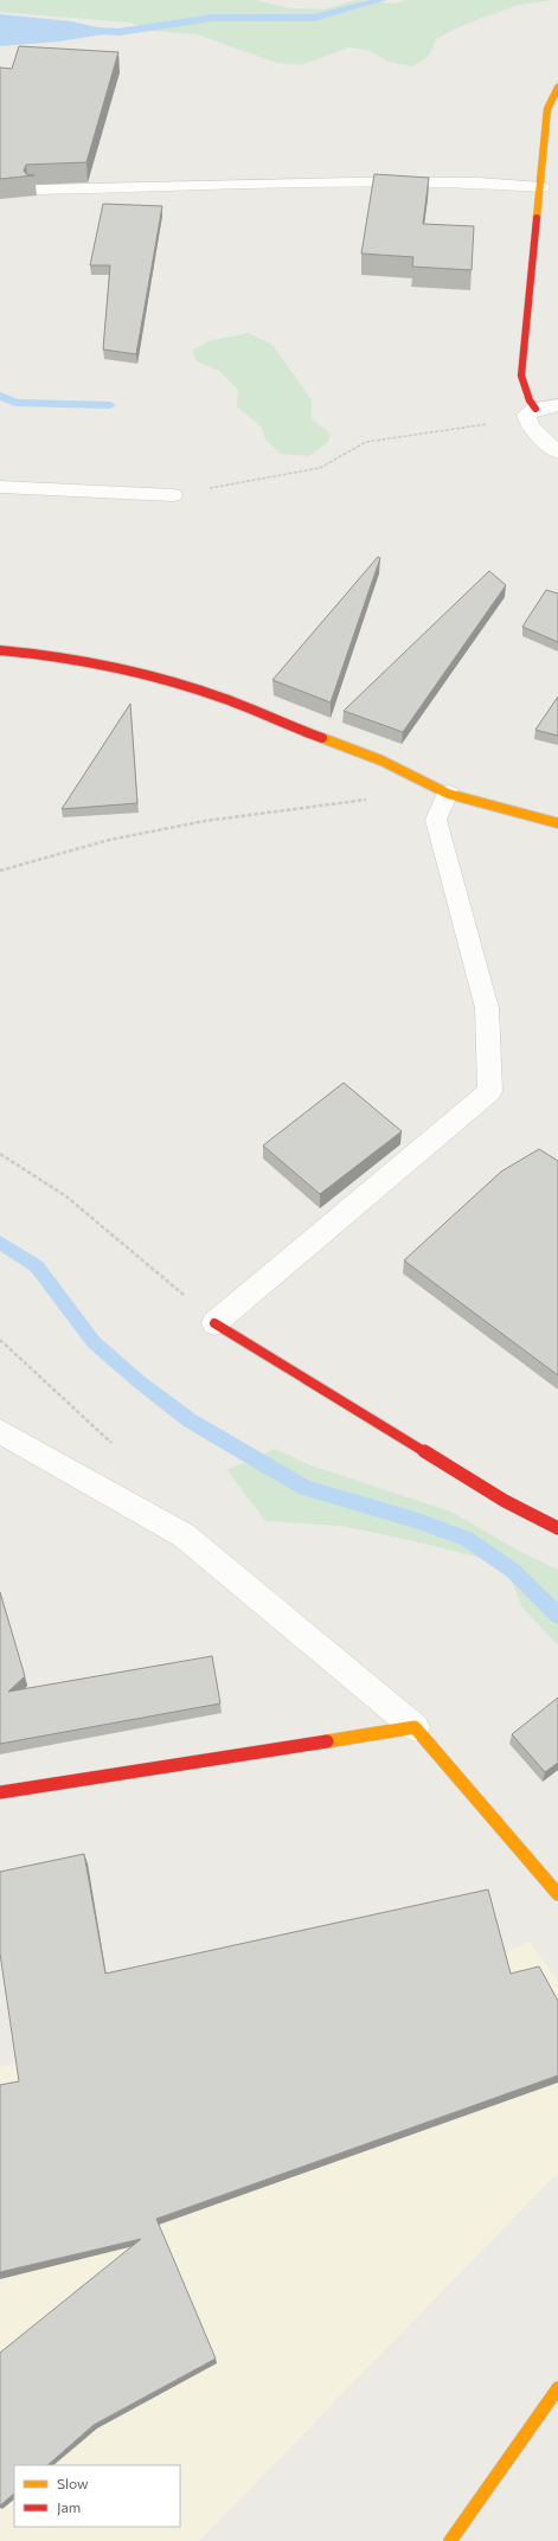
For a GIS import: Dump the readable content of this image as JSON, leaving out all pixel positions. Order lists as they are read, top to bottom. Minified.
{"legend":["Slow","Jam"]}
